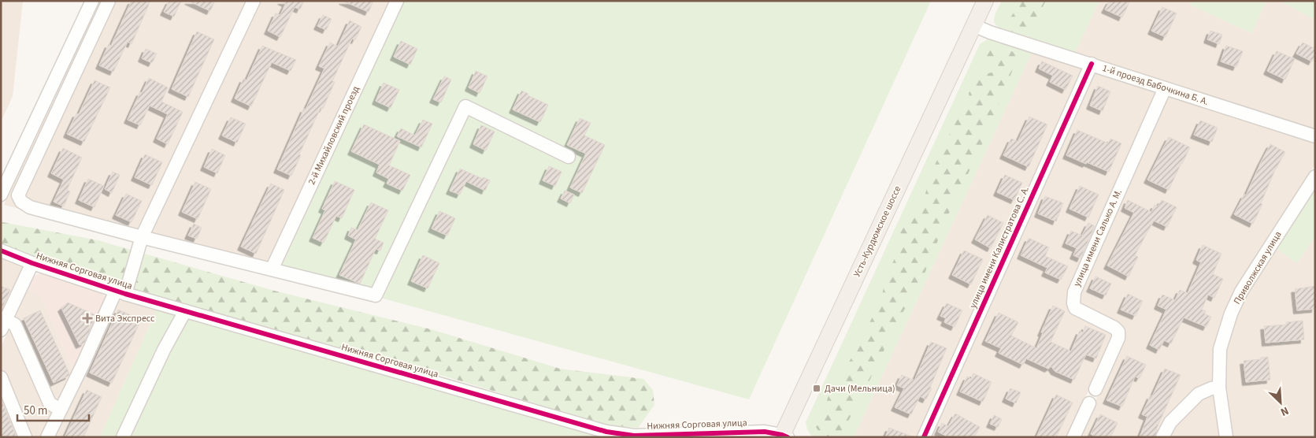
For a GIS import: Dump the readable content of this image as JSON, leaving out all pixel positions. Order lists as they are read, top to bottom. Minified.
{"streets":{"main road":["Усть-Курдюмское шоссе"],"street":["1-й проезд Бабочкина Б. А.","2-й Михайловский проезд","улица имени Салько А. М.","улица имени Калистратова С. А.","Приволжская улица","Нижняя Сорговая улица"]},"crossings":[["1-й проезд Бабочкина Б. А.","Усть-Курдюмское шоссе"],["1-й проезд Бабочкина Б. А.","улица имени Салько А. М."],["1-й проезд Бабочкина Б. А.","улица имени Калистратова С. А."],["Усть-Курдюмское шоссе","Нижняя Сорговая улица"]],"places":{"health":["Вита Экспресс"],"transit":["Дачи (Мельница)"]},"scale_bar":"50 m","north":"bottom right"}
